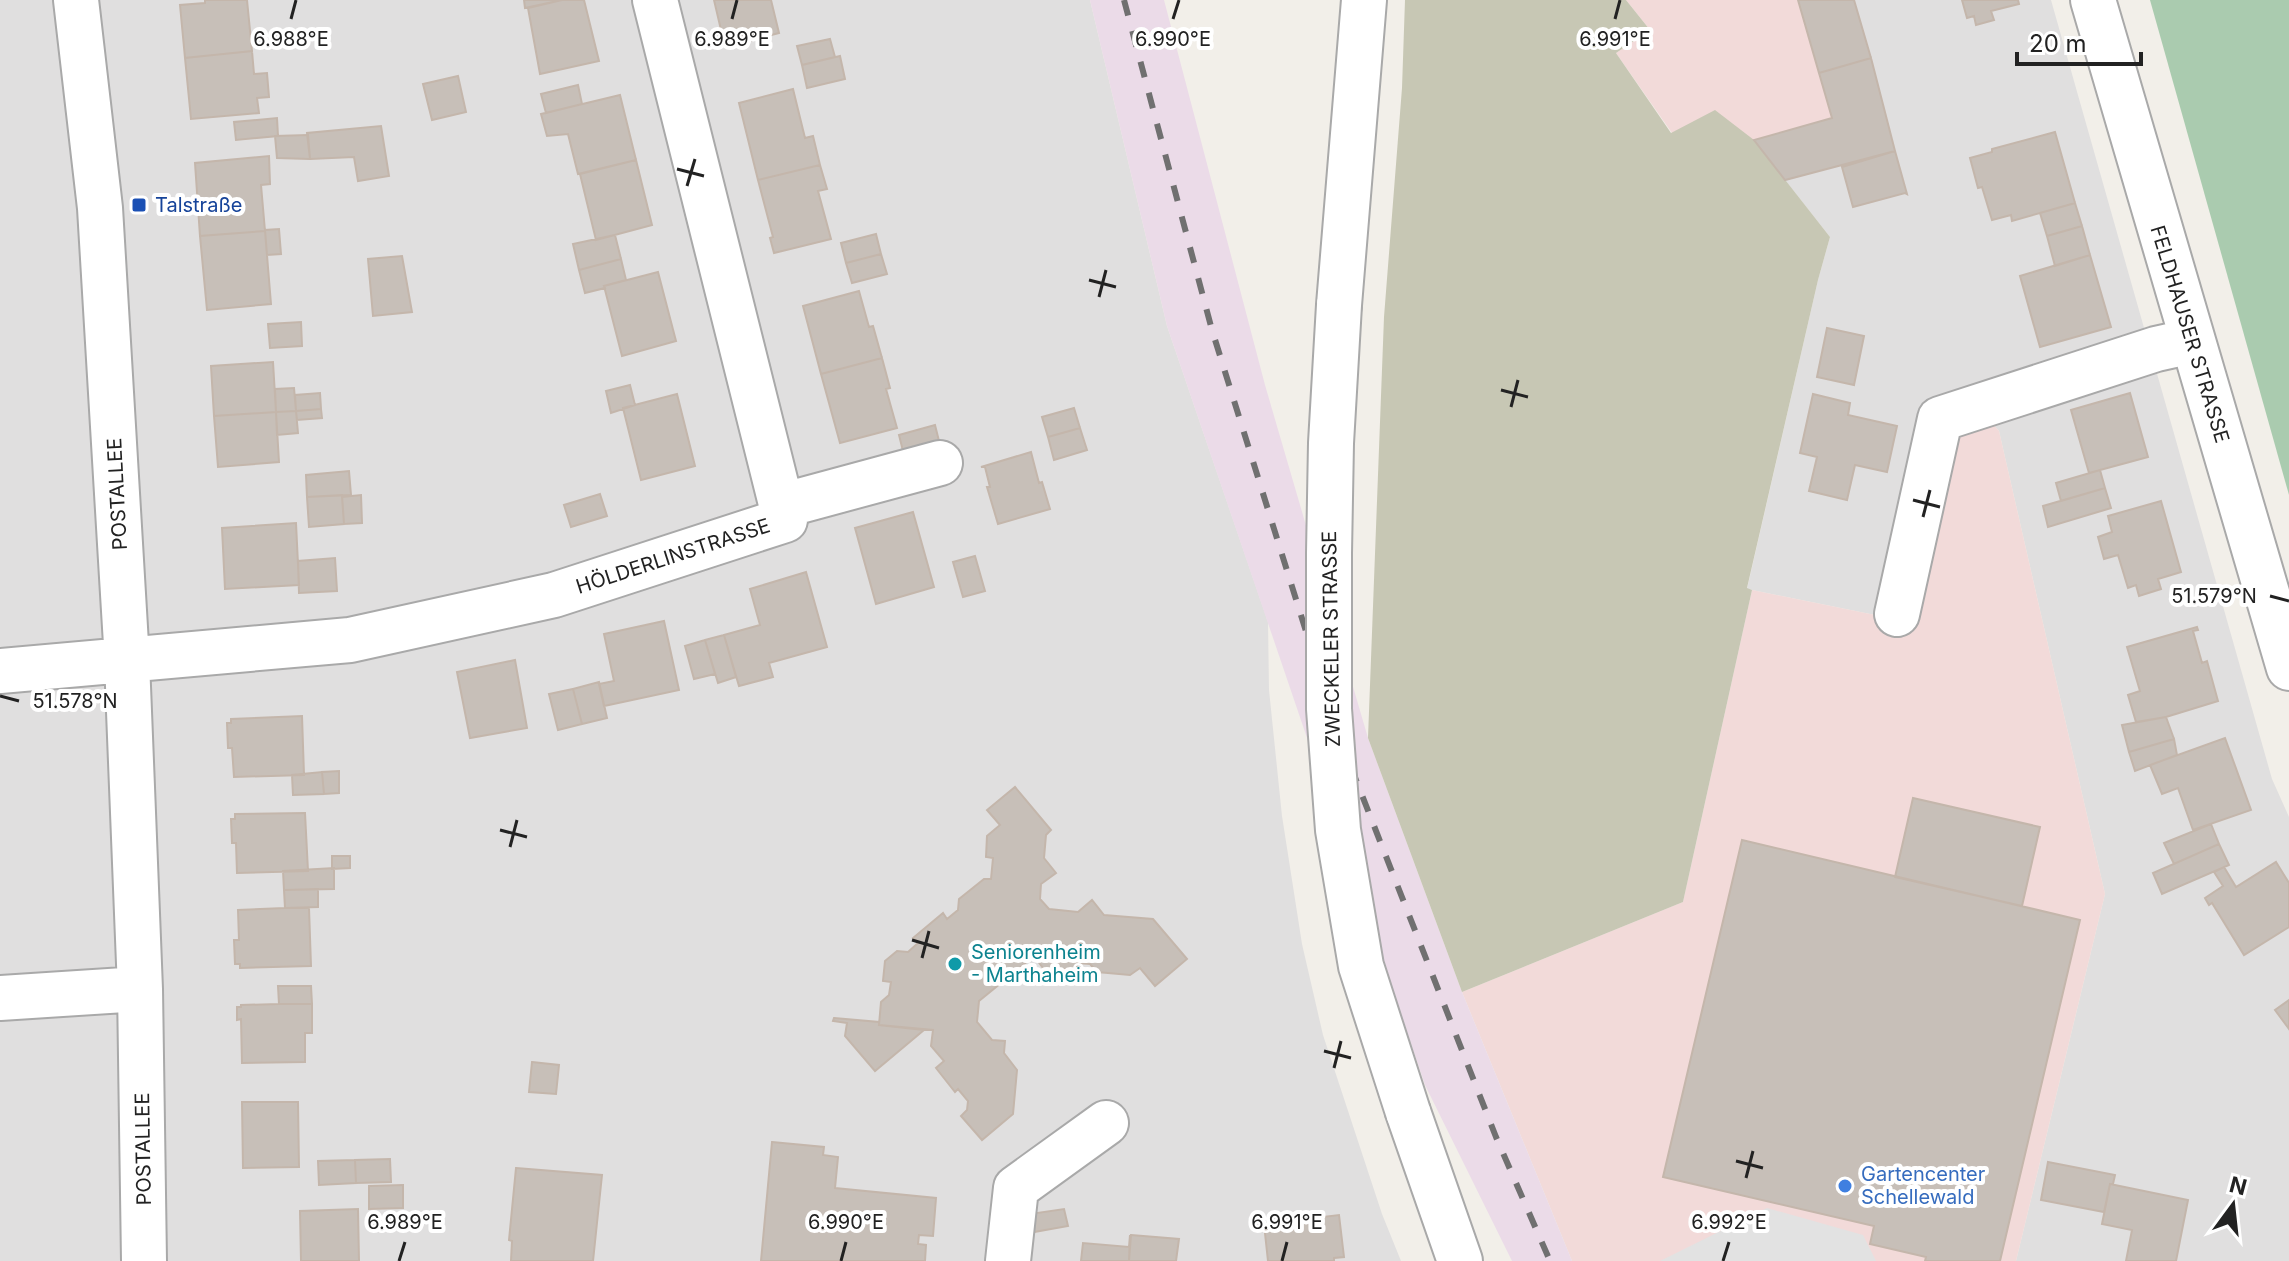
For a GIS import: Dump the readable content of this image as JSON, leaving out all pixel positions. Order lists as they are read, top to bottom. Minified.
{"streets":{"street":["FELDHAUSER STRASSE","POSTALLEE","HÖLDERLINSTRASSE","ZWECKELER STRASSE"]},"crossings":[["POSTALLEE","HÖLDERLINSTRASSE"]],"places":{"transit":["Talstraße"],"other":["Seniorenheim - Marthaheim","Gartencenter Schellewald"]},"scale_bar":"20 m","north":"top","coordinates":["6.988°E","6.989°E","6.990°E","6.991°E","51.579°N","51.578°N","6.992°E"]}
